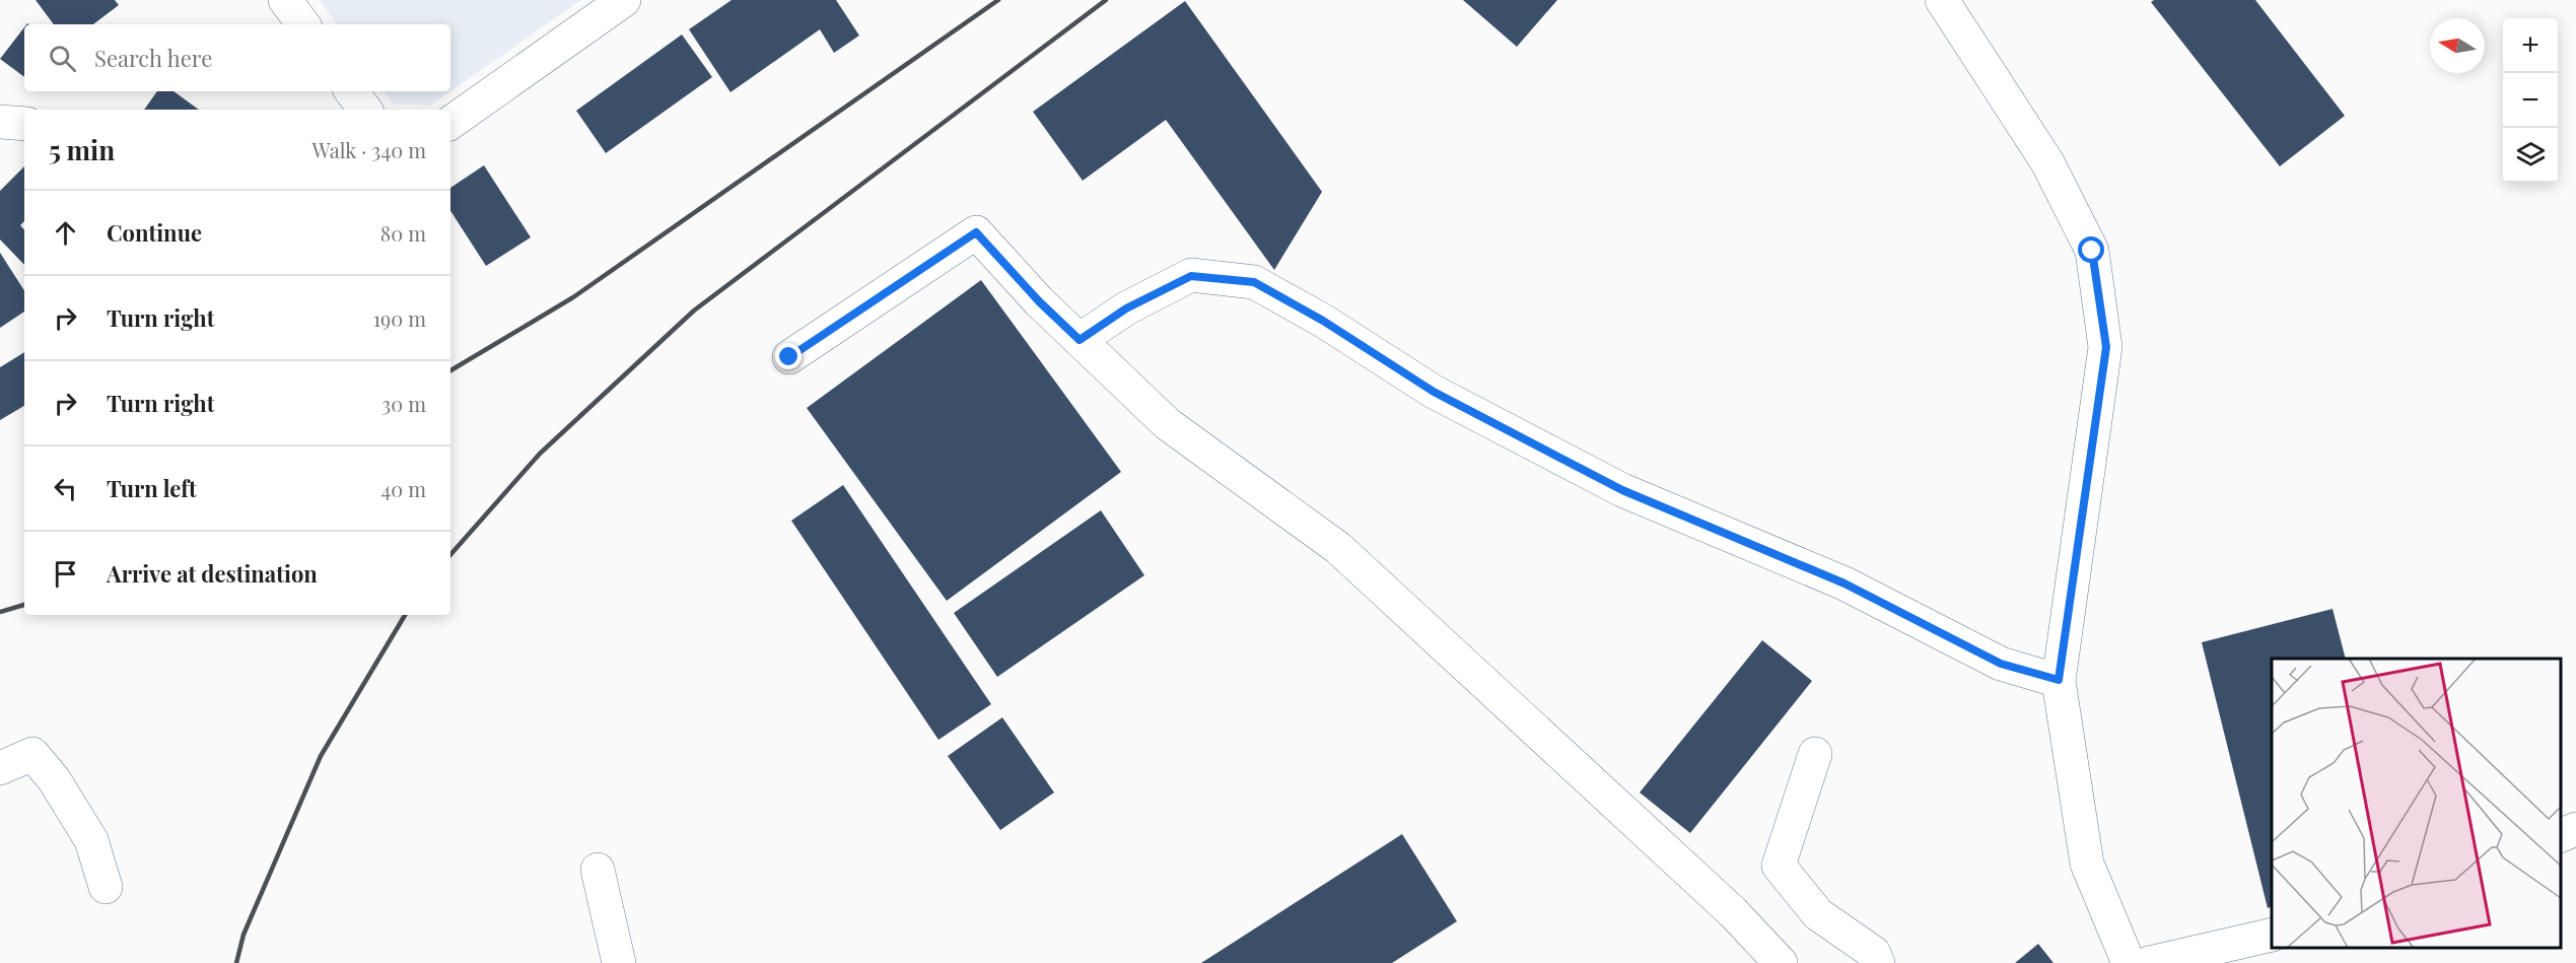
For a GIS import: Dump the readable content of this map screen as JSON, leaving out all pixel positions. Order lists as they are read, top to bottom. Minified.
{"north":"left","page":{"map_buttons":["+","−"],"search":"Search here","heading":["5 min","Walk · 340 m"],"list":[["Continue","80 m"],["Turn right","190 m"],["Turn right","30 m"],["Turn left","40 m"],"Arrive at destination"]}}
